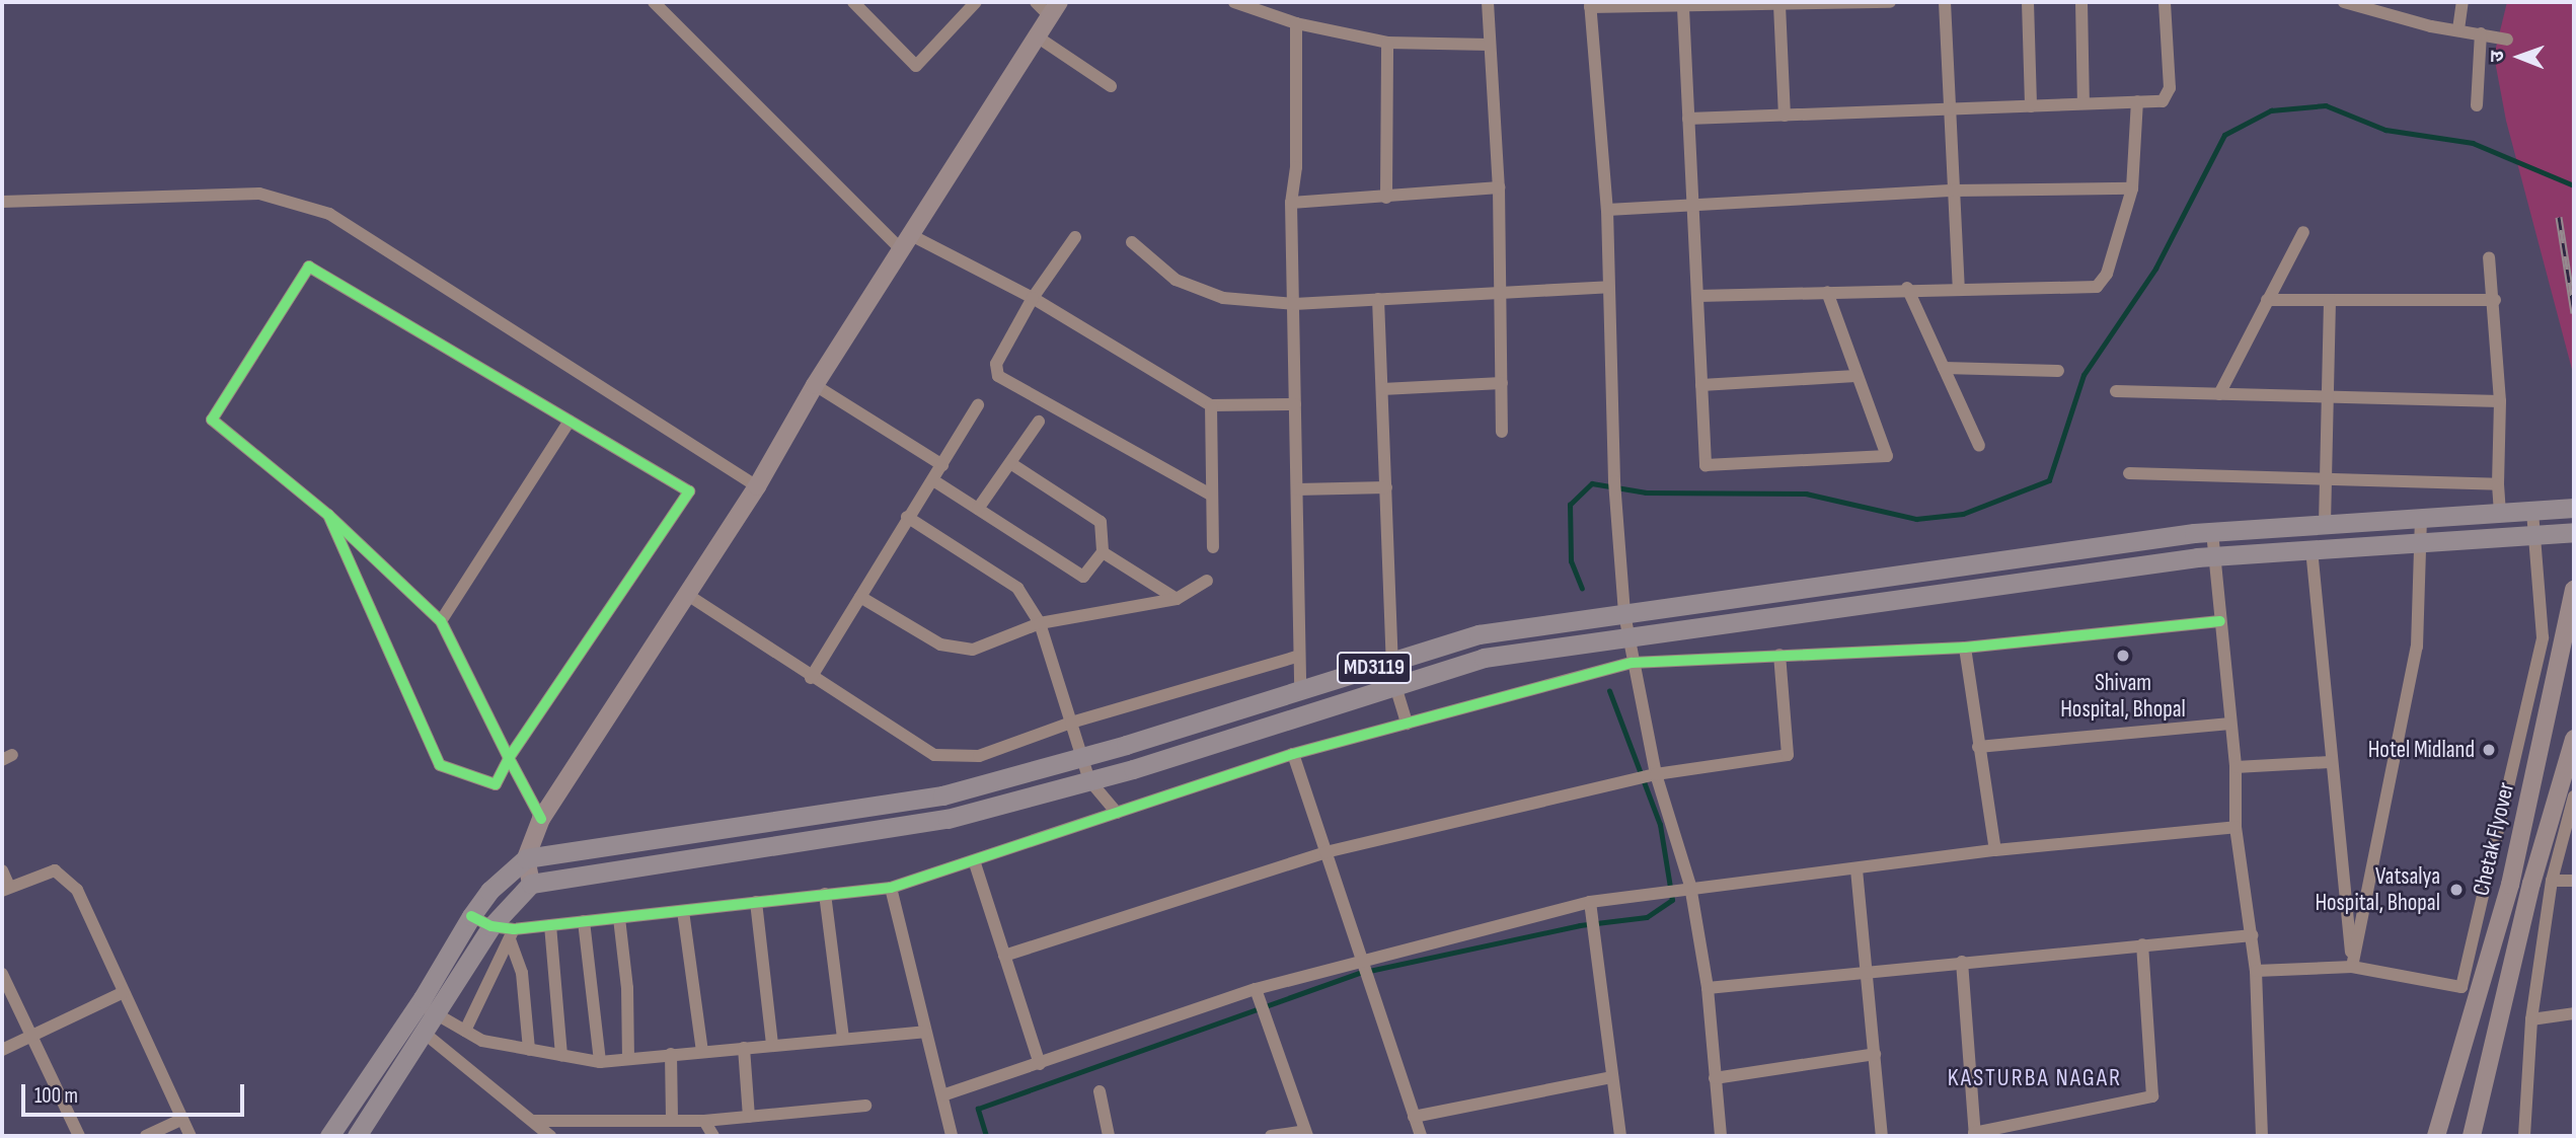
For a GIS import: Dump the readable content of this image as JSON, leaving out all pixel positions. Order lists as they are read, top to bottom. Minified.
{"streets":{"main road":["MD3119"],"street":["Chetak Flyover"]},"districts":["KASTURBA NAGAR"],"places":["Shivam Hospital, Bhopal","Hotel Midland","Vatsalya Hospital, Bhopal"],"scale_bar":"100 m","north":"left"}
